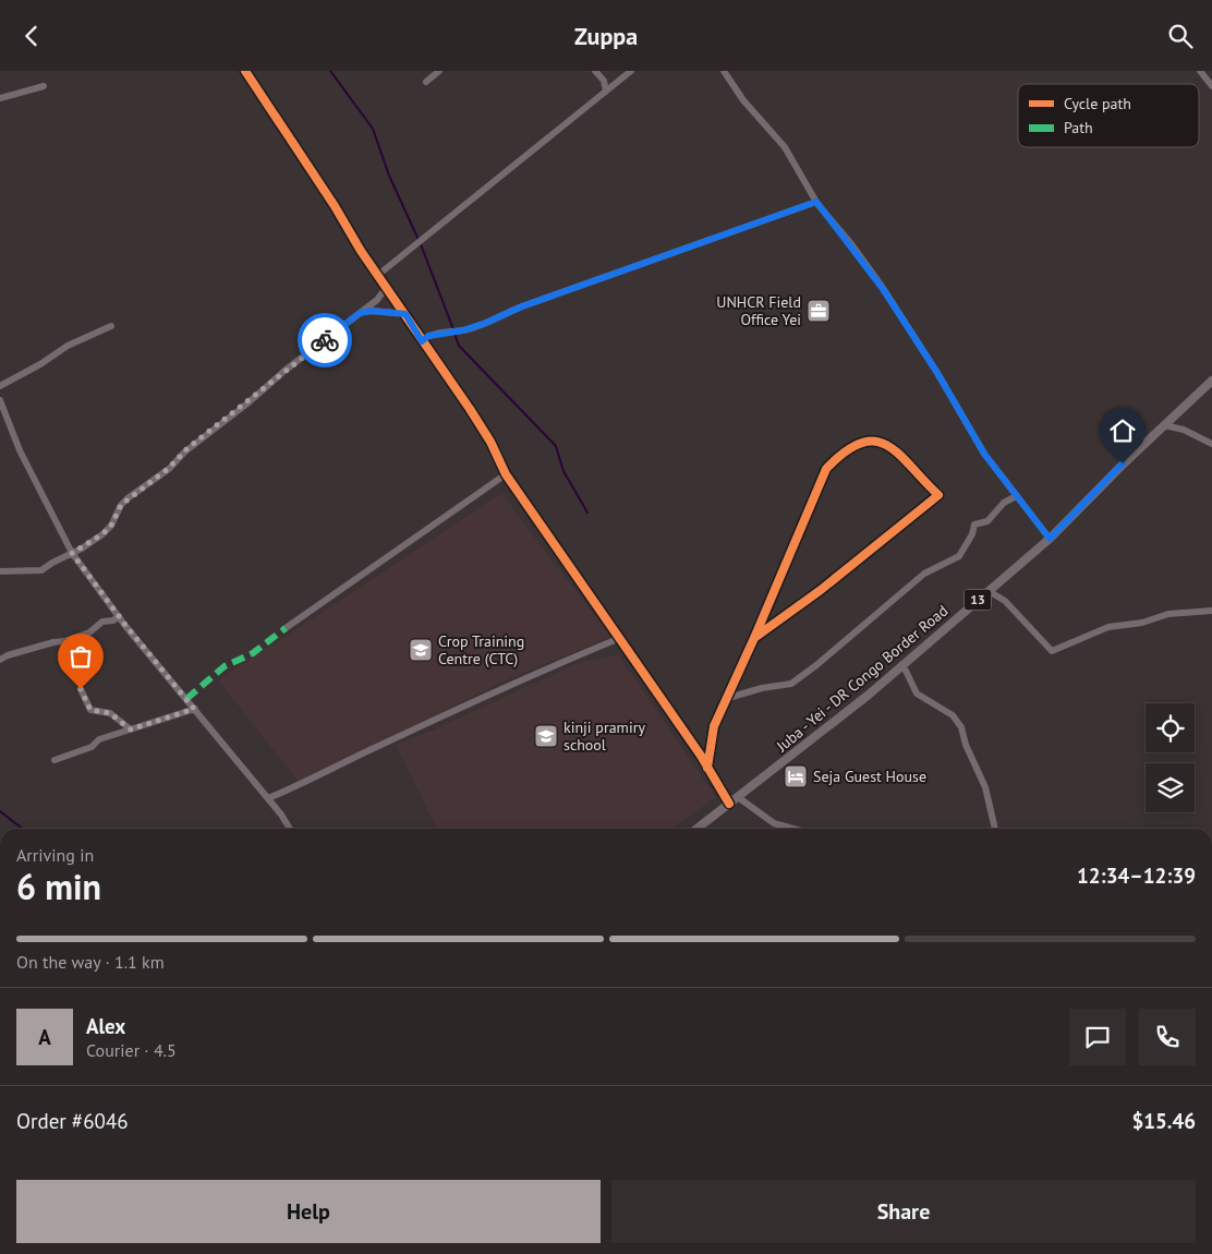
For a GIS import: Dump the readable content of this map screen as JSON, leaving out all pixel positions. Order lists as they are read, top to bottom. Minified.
{"streets":{"main road":["13","Juba - Yei - DR Congo Border Road"]},"places":{"office":["UNHCR Field Office Yei"],"school or university":["Crop Training Centre (CTC)","kinji pramiry school"],"hotel":["Seja Guest House"]},"legend":["Cycle path","Path"],"page":{"header":"Zuppa","heading":["6 min","Arriving in","12:34–12:39"],"panel":["Alex","Courier · 4.5","Order #6046","$15.46"],"bar":"On the way · 1.1 km","round":"A","buttons":["Help","Share"]}}
